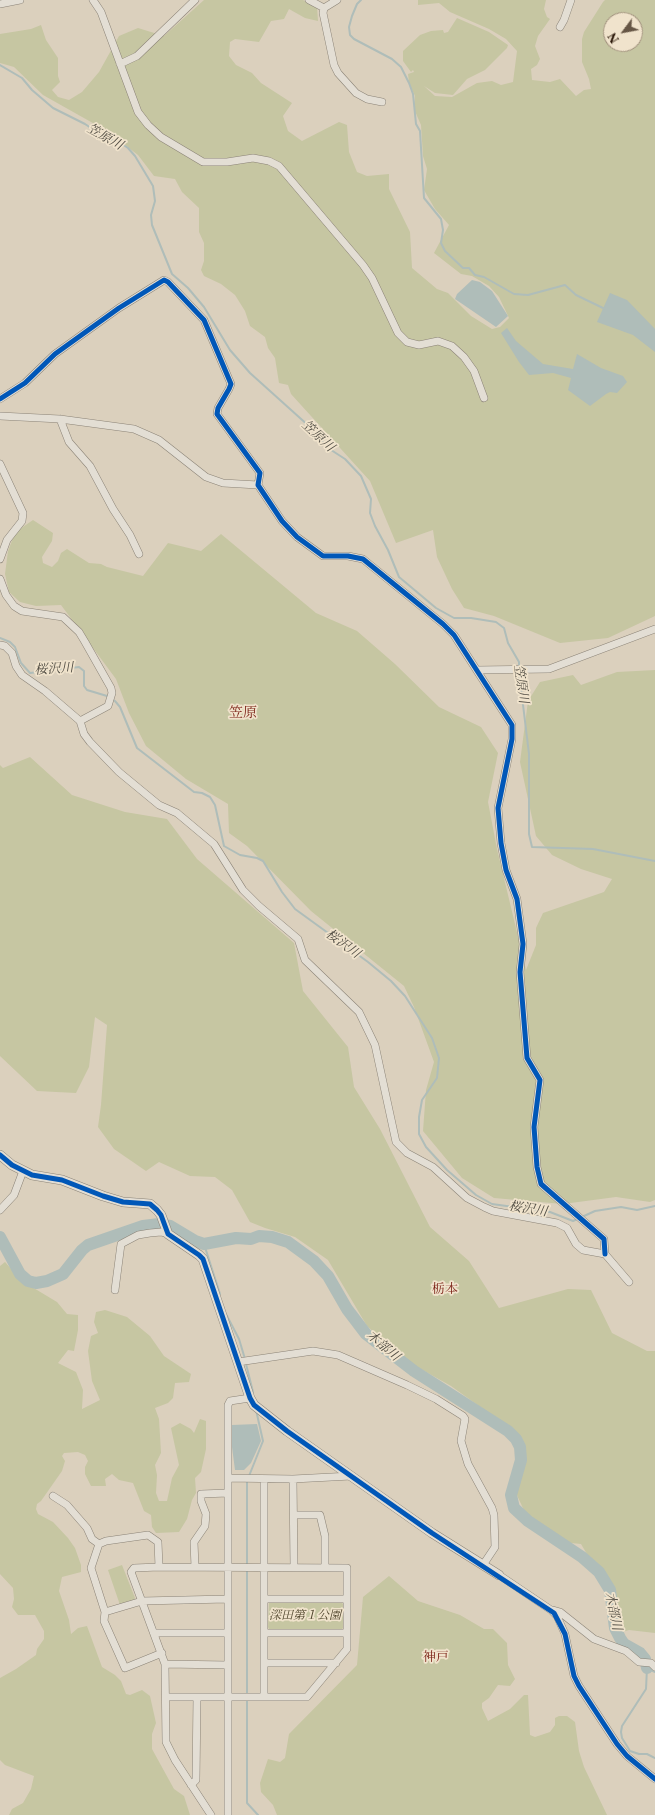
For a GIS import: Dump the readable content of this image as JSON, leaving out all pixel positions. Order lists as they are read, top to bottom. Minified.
{"districts":["笠原","栃本","神戸"],"water":["笠原川","桜沢川","木部川"],"parks":["深田第１公園"],"north":"bottom left"}
